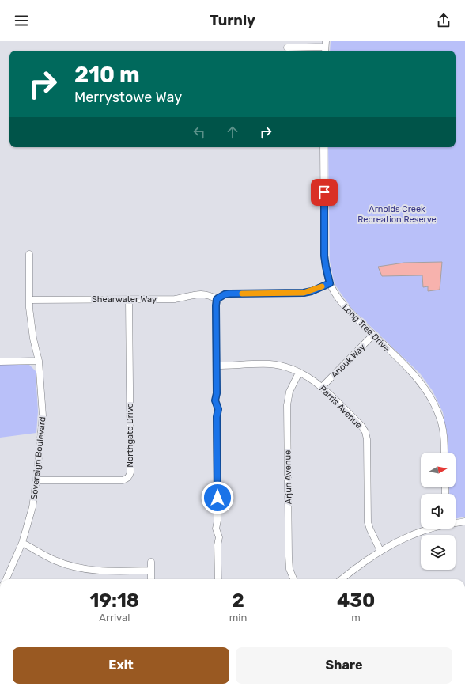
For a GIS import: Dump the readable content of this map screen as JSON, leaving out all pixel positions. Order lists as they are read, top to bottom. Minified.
{"streets":{"street":["Shearwater Way","Long Tree Drive","Anouk Way","Parris Avenue","Northgate Drive","Sovereign Boulevard","Arjun Avenue"]},"crossings":[["Shearwater Way","Northgate Drive"],["Shearwater Way","Sovereign Boulevard"],["Long Tree Drive","Anouk Way"],["Anouk Way","Parris Avenue"],["Parris Avenue","Arjun Avenue"],["Northgate Drive","Sovereign Boulevard"]],"parks":["Arnolds Creek Recreation Reserve"],"north":"right","page":{"header":"Turnly","turn":["210 m","Merrystowe Way"],"eta":["19:18","Arrival","2","min","430","m"],"buttons":["Exit","Share"]}}
